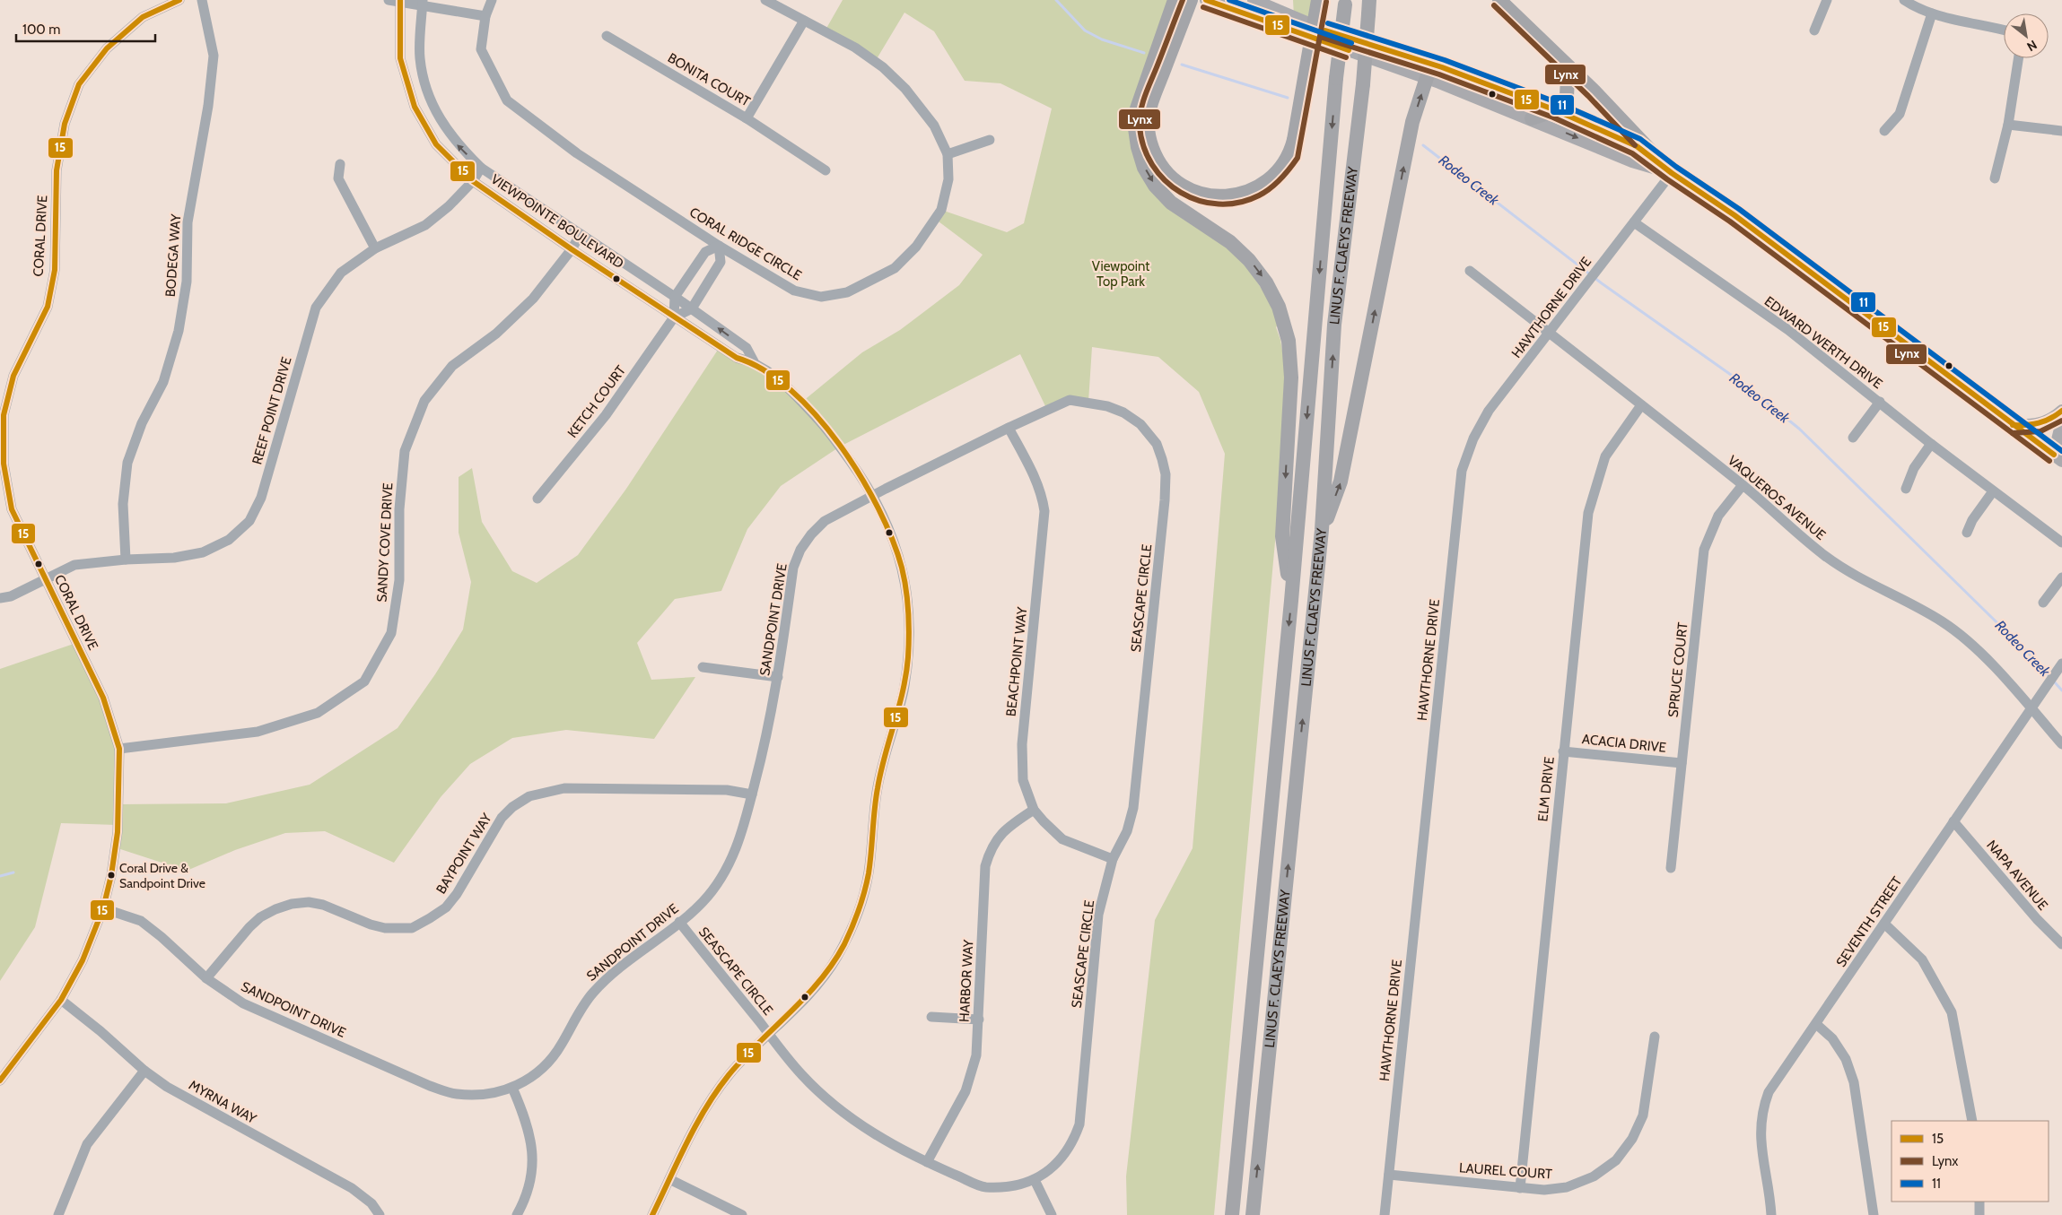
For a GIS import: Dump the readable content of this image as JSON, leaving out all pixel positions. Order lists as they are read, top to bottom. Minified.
{"streets":{"highway":["LINUS F. CLAEYS FREEWAY"],"street":["BONITA COURT","VIEWPOINTE BOULEVARD","CORAL DRIVE","CORAL RIDGE CIRCLE","BODEGA WAY","HAWTHORNE DRIVE","EDWARD WERTH DRIVE","KETCH COURT","REEF POINT DRIVE","VAQUEROS AVENUE","SANDY COVE DRIVE","SEASCAPE CIRCLE","SANDPOINT DRIVE","BEACHPOINT WAY","SPRUCE COURT","ACACIA DRIVE","ELM DRIVE","BAYPOINT WAY","NAPA AVENUE","SEVENTH STREET","HARBOR WAY","MYRNA WAY","LAUREL COURT"]},"crossings":[["BONITA COURT","CORAL RIDGE CIRCLE"],["VIEWPOINTE BOULEVARD","KETCH COURT"],["VIEWPOINTE BOULEVARD","REEF POINT DRIVE"],["VIEWPOINTE BOULEVARD","SANDY COVE DRIVE"],["VIEWPOINTE BOULEVARD","SEASCAPE CIRCLE"],["VIEWPOINTE BOULEVARD","SANDPOINT DRIVE"],["CORAL DRIVE","REEF POINT DRIVE"],["CORAL DRIVE","SANDY COVE DRIVE"],["CORAL DRIVE","SANDPOINT DRIVE"],["CORAL DRIVE","MYRNA WAY"],["BODEGA WAY","REEF POINT DRIVE"],["HAWTHORNE DRIVE","EDWARD WERTH DRIVE"],["HAWTHORNE DRIVE","VAQUEROS AVENUE"],["HAWTHORNE DRIVE","LAUREL COURT"],["VAQUEROS AVENUE","SPRUCE COURT"],["VAQUEROS AVENUE","ELM DRIVE"],["VAQUEROS AVENUE","SEVENTH STREET"],["SEASCAPE CIRCLE","SANDPOINT DRIVE"],["SEASCAPE CIRCLE","BEACHPOINT WAY"],["SEASCAPE CIRCLE","HARBOR WAY"],["SANDPOINT DRIVE","BAYPOINT WAY"],["BEACHPOINT WAY","HARBOR WAY"],["SPRUCE COURT","ACACIA DRIVE"],["ACACIA DRIVE","ELM DRIVE"],["ELM DRIVE","LAUREL COURT"],["NAPA AVENUE","SEVENTH STREET"]],"water":["Rodeo Creek"],"parks":["Viewpoint Top Park"],"places":["Coral Drive & Sandpoint Drive"],"lines":["transit line 15","transit line Lynx","transit line 11"],"legend":["15","Lynx","11"],"scale_bar":"100 m","north":"bottom right"}
